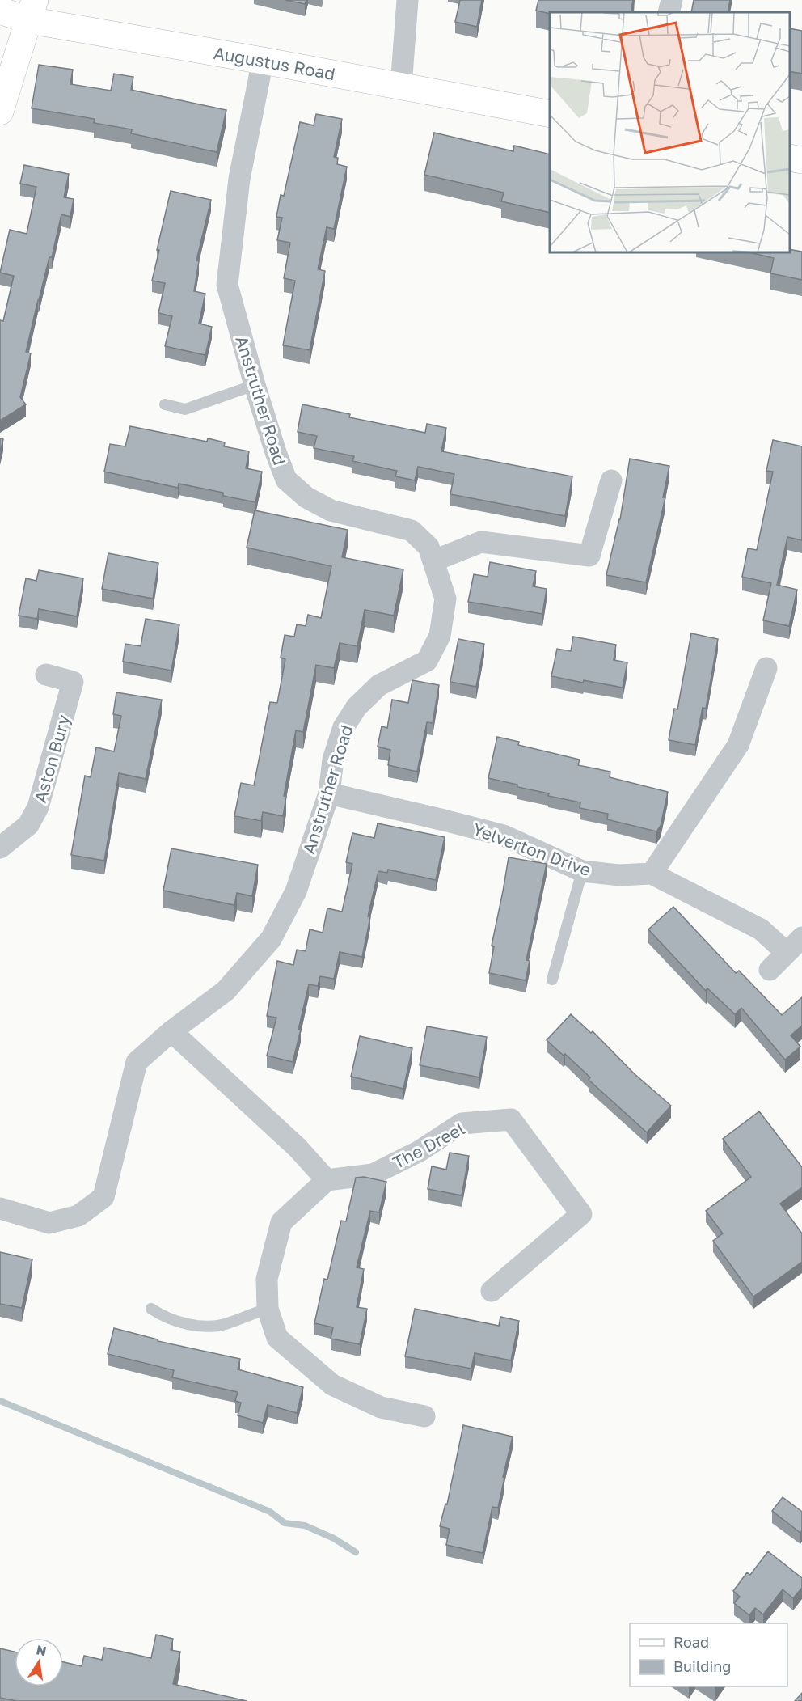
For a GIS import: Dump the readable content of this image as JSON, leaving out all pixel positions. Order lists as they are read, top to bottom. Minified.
{"streets":{"street":["Augustus Road","Anstruther Road","Aston Bury","Yelverton Drive","The Dreel"]},"crossings":[["Augustus Road","Anstruther Road"],["Anstruther Road","Yelverton Drive"]],"legend":["Road","Building"],"north":"top"}
